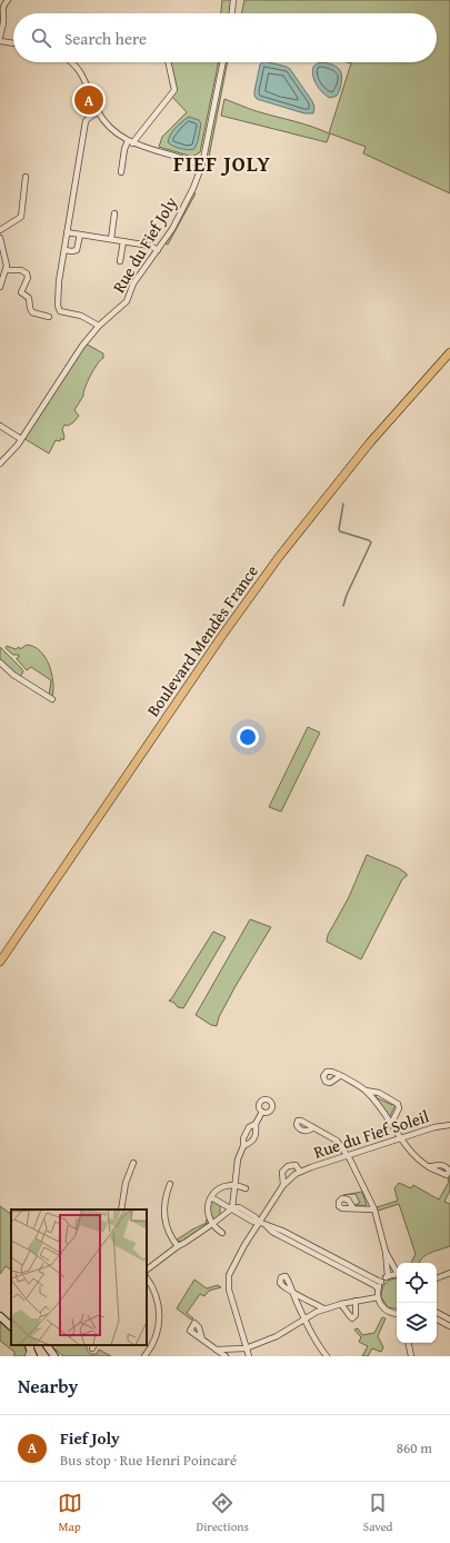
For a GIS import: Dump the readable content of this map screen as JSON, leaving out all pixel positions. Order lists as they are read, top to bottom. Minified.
{"streets":{"main road":["Boulevard Mendès France"],"street":["Rue du Fief Joly","Rue du Fief Soleil"]},"districts":["FIEF JOLY"],"page":{"search":"Search here","pins":"A","heading":"Nearby","list":[{"mark":"A","name":"Fief Joly","note":"Bus stop · Rue Henri Poincaré","value":"860 m"}],"nav":["Map","Directions","Saved"]}}
